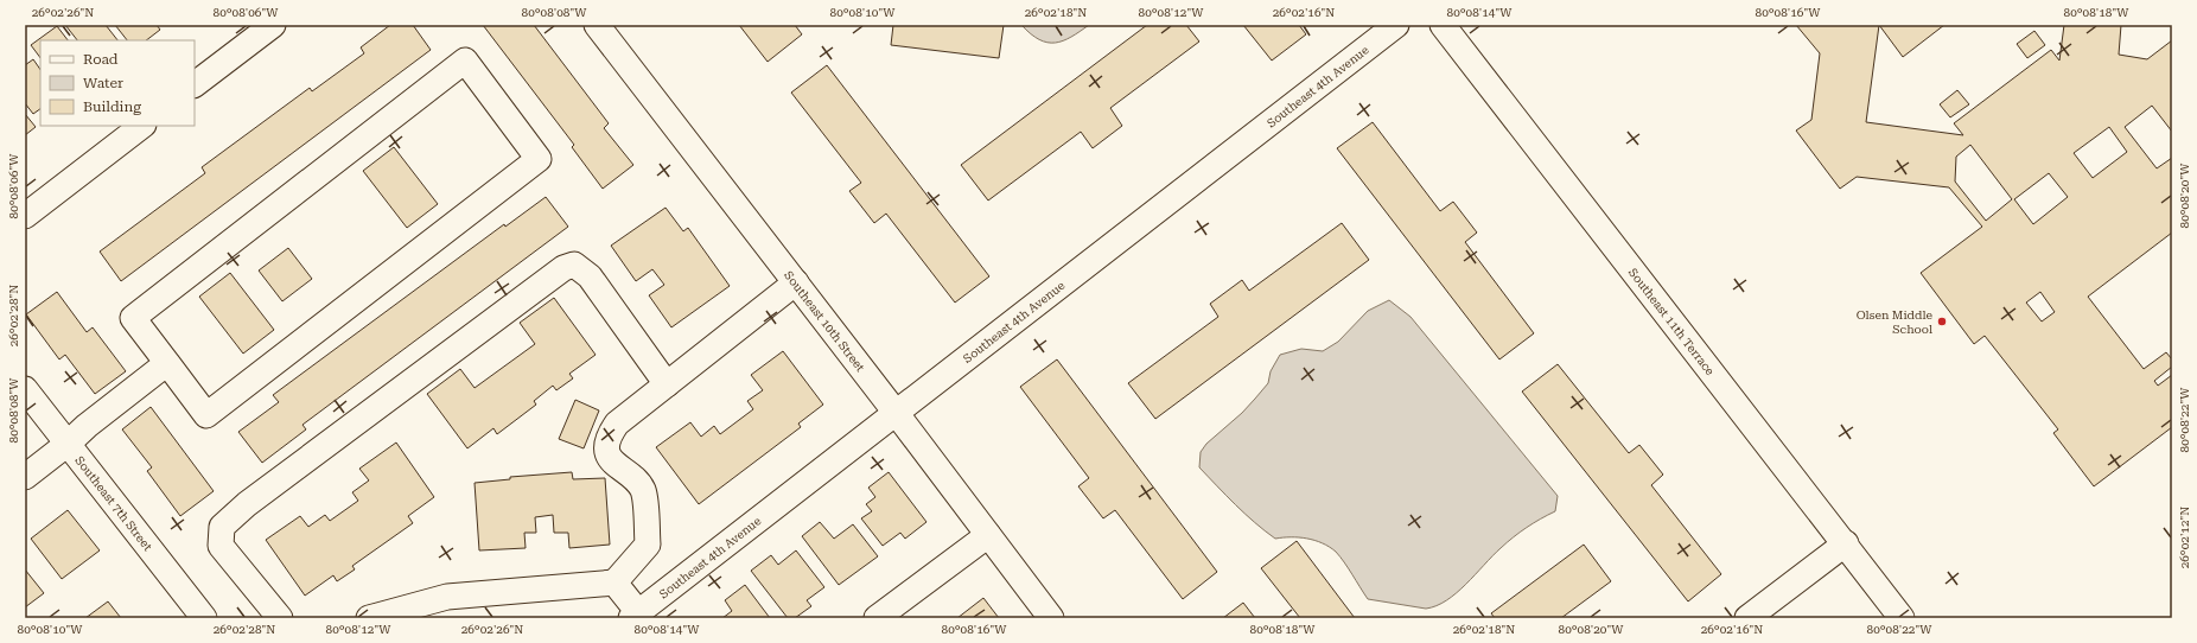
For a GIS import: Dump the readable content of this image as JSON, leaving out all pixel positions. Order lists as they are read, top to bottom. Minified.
{"streets":{"street":["Southeast 4th Avenue","Southeast 10th Street","Southeast 11th Terrace","Southeast 7th Street"]},"crossings":[["Southeast 4th Avenue","Southeast 10th Street"]],"places":["Olsen Middle School"],"legend":["Road","Water","Building"],"coordinates":["26°02'26\"N","80°08'06\"W","80°08'08\"W","80°08'10\"W","26°02'18\"N","80°08'12\"W","26°02'16\"N","80°08'14\"W","80°08'16\"W","80°08'18\"W","80°08'20\"W","26°02'28\"N","80°08'22\"W","26°02'12\"N"]}
